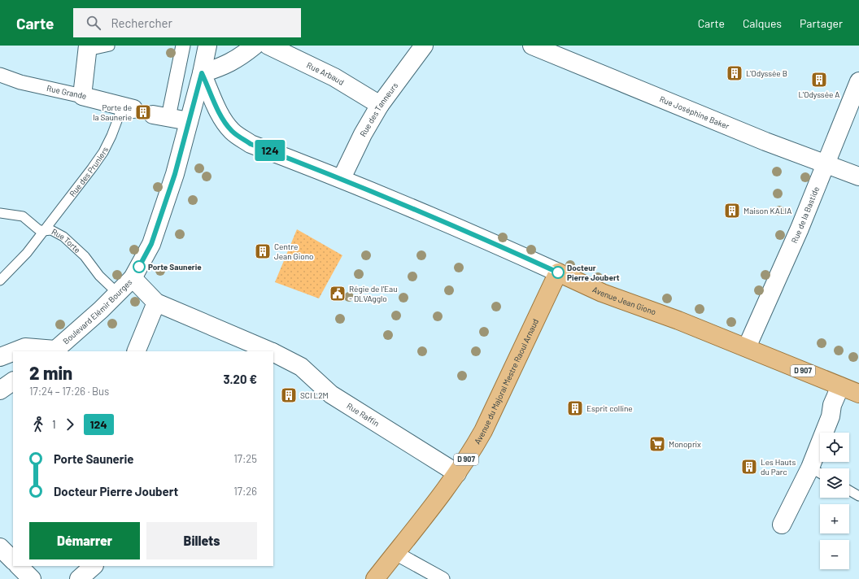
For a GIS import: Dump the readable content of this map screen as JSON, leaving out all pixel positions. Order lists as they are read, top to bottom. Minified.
{"streets":{"main road":["Avenue Jean Giono","D 907","Avenue du Majoral Mestre Raoul Arnaud"],"street":["Rue Arbaud","Rue Grande","Rue des Tanneurs","Rue Joséphine Baker","Rue de la Bastide","Boulevard Elémir Bourges","Rue Raffin"],"lane":["Rue des Pruniers","Rue Torte"]},"crossings":[["Rue Arbaud","Rue des Tanneurs"],["Rue Grande","Rue des Pruniers"],["Rue des Tanneurs","Avenue Jean Giono"],["Rue Joséphine Baker","Rue de la Bastide"],["Rue des Pruniers","Rue Torte"],["Rue de la Bastide","Avenue Jean Giono"],["Rue Torte","Boulevard Elémir Bourges"],["Avenue Jean Giono","Boulevard Elémir Bourges"],["Avenue Jean Giono","Avenue du Majoral Mestre Raoul Arnaud"],["Boulevard Elémir Bourges","Rue Raffin"],["Avenue du Majoral Mestre Raoul Arnaud","Rue Raffin"]],"places":{"building":["L'Odyssée B","L'Odyssée A","Porte de la Saunerie","Maison KALIA","Centre Jean Giono","SCI L2M","Esprit colline","Les Hauts du Parc"],"other":["Porte Saunerie","Docteur Pierre Joubert"],"public building":["Régie de l'Eau - DLVAgglo"],"supermarket":["Monoprix"]},"lines":["bus line 124"],"page":{"header":"Carte","search":"Rechercher","nav":["Carte","Calques","Partager"],"on_map":"124","heading":["2 min","17:24 – 17:26 · Bus","3.20 €"],"legs":["1","124"],"map_buttons":["+","−"],"list":[{"name":"Porte Saunerie","value":"17:25"},{"name":"Docteur Pierre Joubert","value":"17:26"}],"buttons":["Démarrer","Billets"]}}
